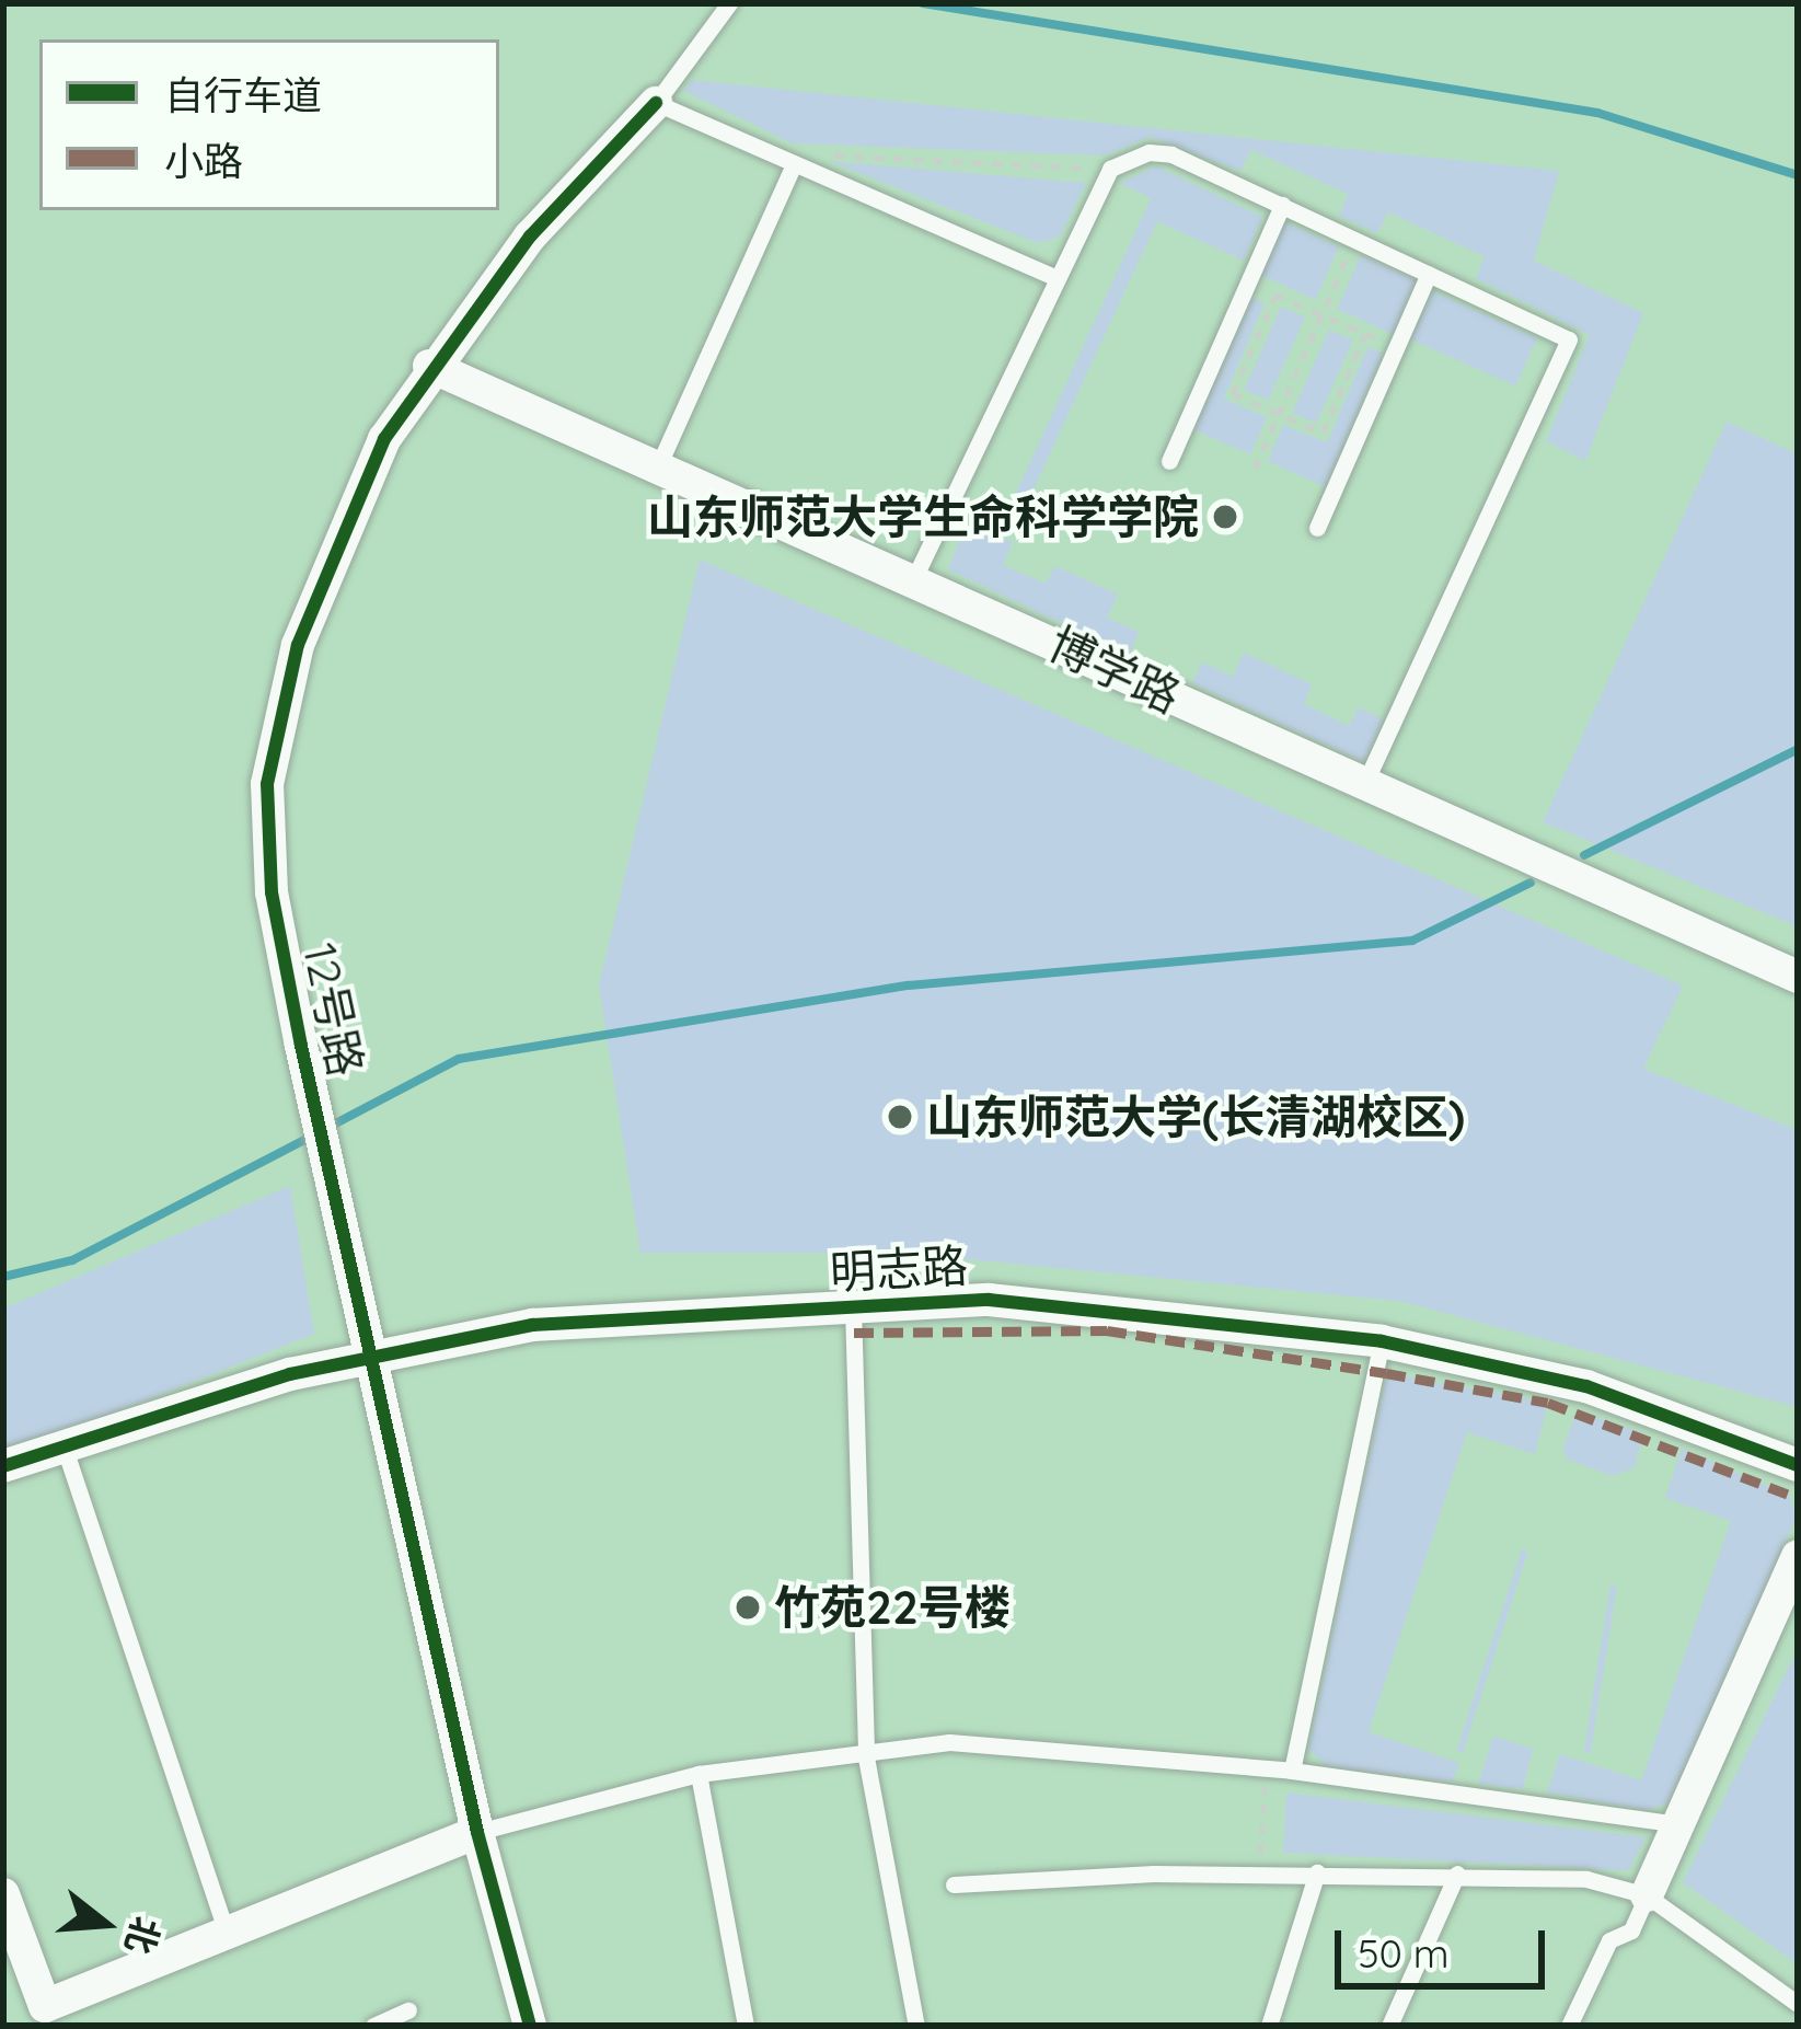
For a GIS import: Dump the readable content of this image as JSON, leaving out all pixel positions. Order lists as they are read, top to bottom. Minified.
{"streets":{"street":["博学路","12号路","明志路"]},"crossings":[["博学路","12号路"],["12号路","明志路"]],"places":["山东师范大学生命科学学院","山东师范大学(长清湖校区)","竹苑22号楼"],"legend":["自行车道","小路"],"scale_bar":"50 m","north":"right"}
